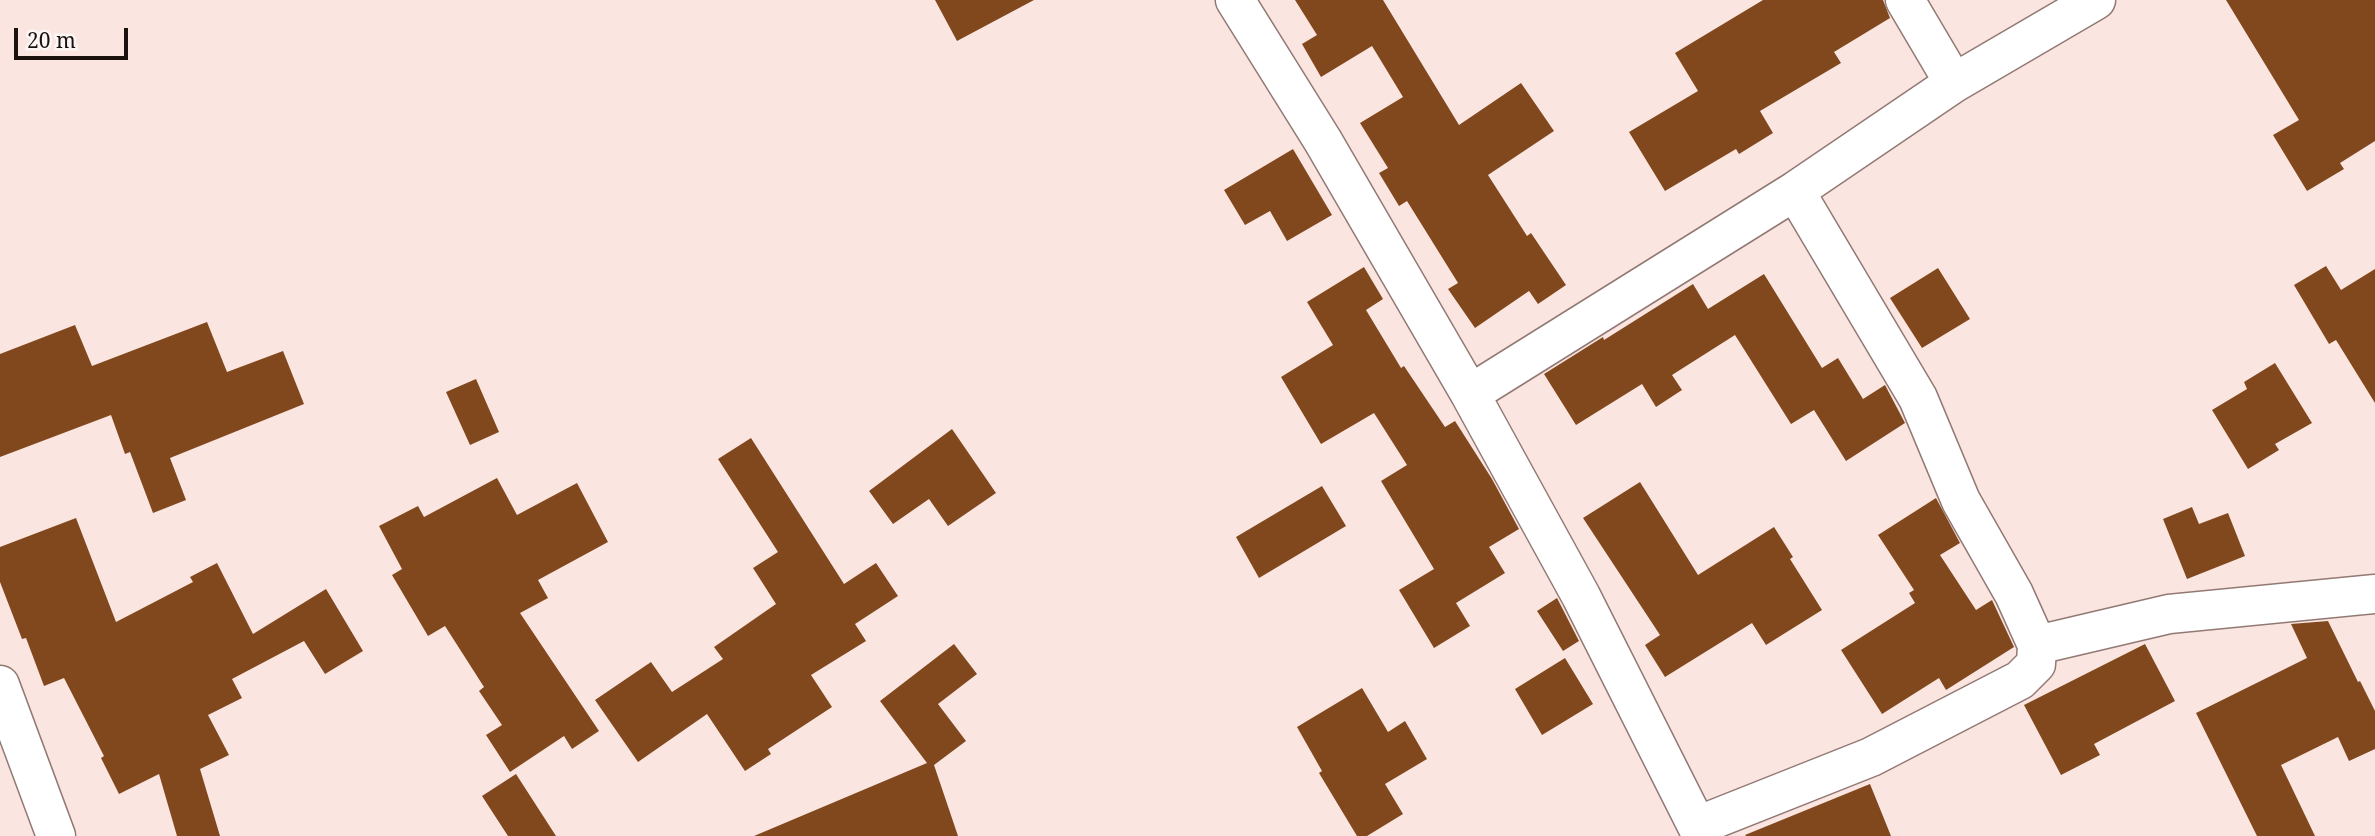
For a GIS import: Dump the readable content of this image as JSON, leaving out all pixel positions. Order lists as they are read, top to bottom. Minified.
{"scale_bar":"20 m"}
